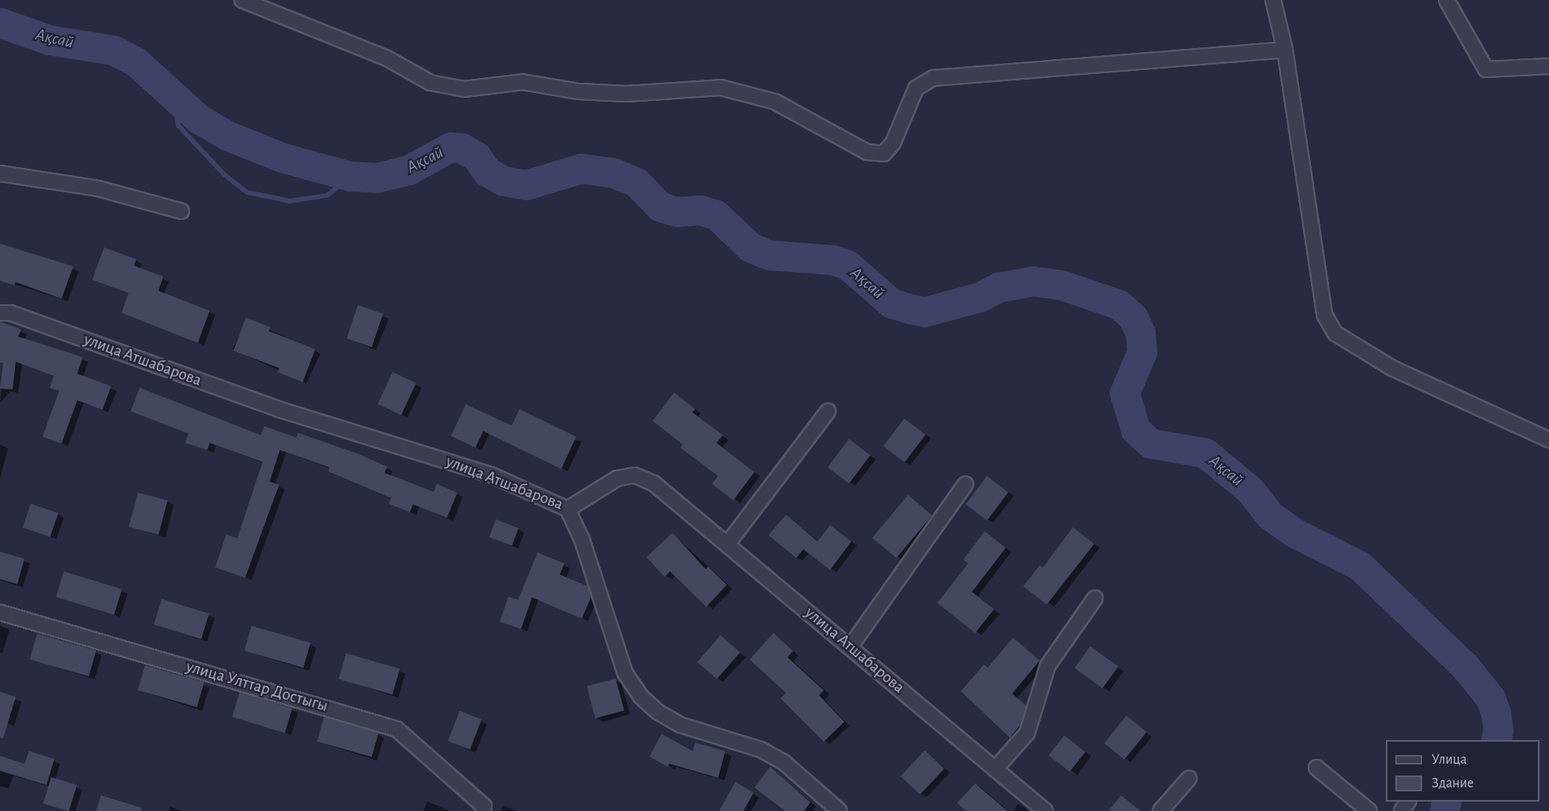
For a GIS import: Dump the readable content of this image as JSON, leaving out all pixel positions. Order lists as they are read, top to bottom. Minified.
{"streets":{"street":["улица Атшабарова","улица Улттар Достыгы"]},"water":["Ақсай"],"legend":["Улица","Здание"]}
